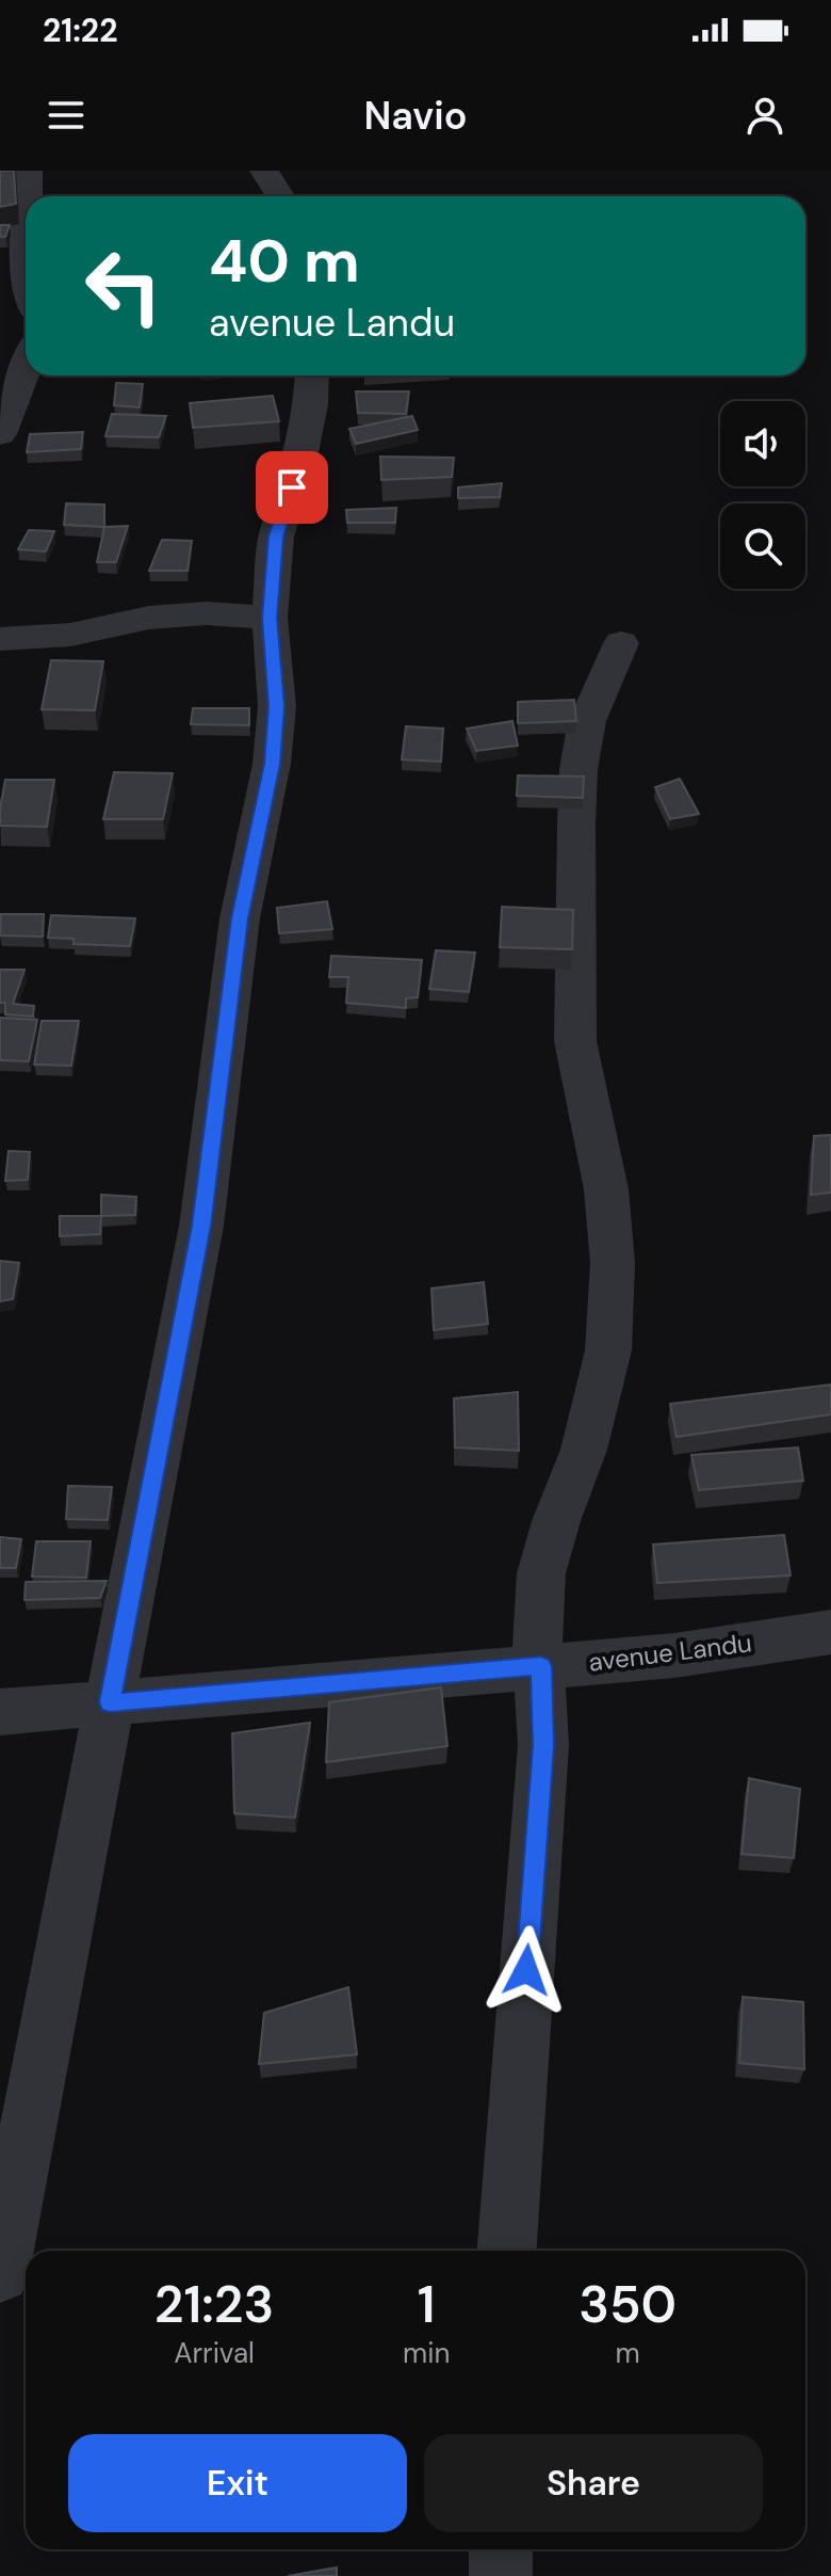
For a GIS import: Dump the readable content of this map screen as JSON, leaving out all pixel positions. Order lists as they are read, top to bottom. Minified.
{"streets":{"street":["avenue Landu"]},"page":{"status":"21:22","header":"Navio","turn":["40 m","avenue Landu"],"eta":["21:23","Arrival","1","min","350","m"],"buttons":["Exit","Share"]}}
